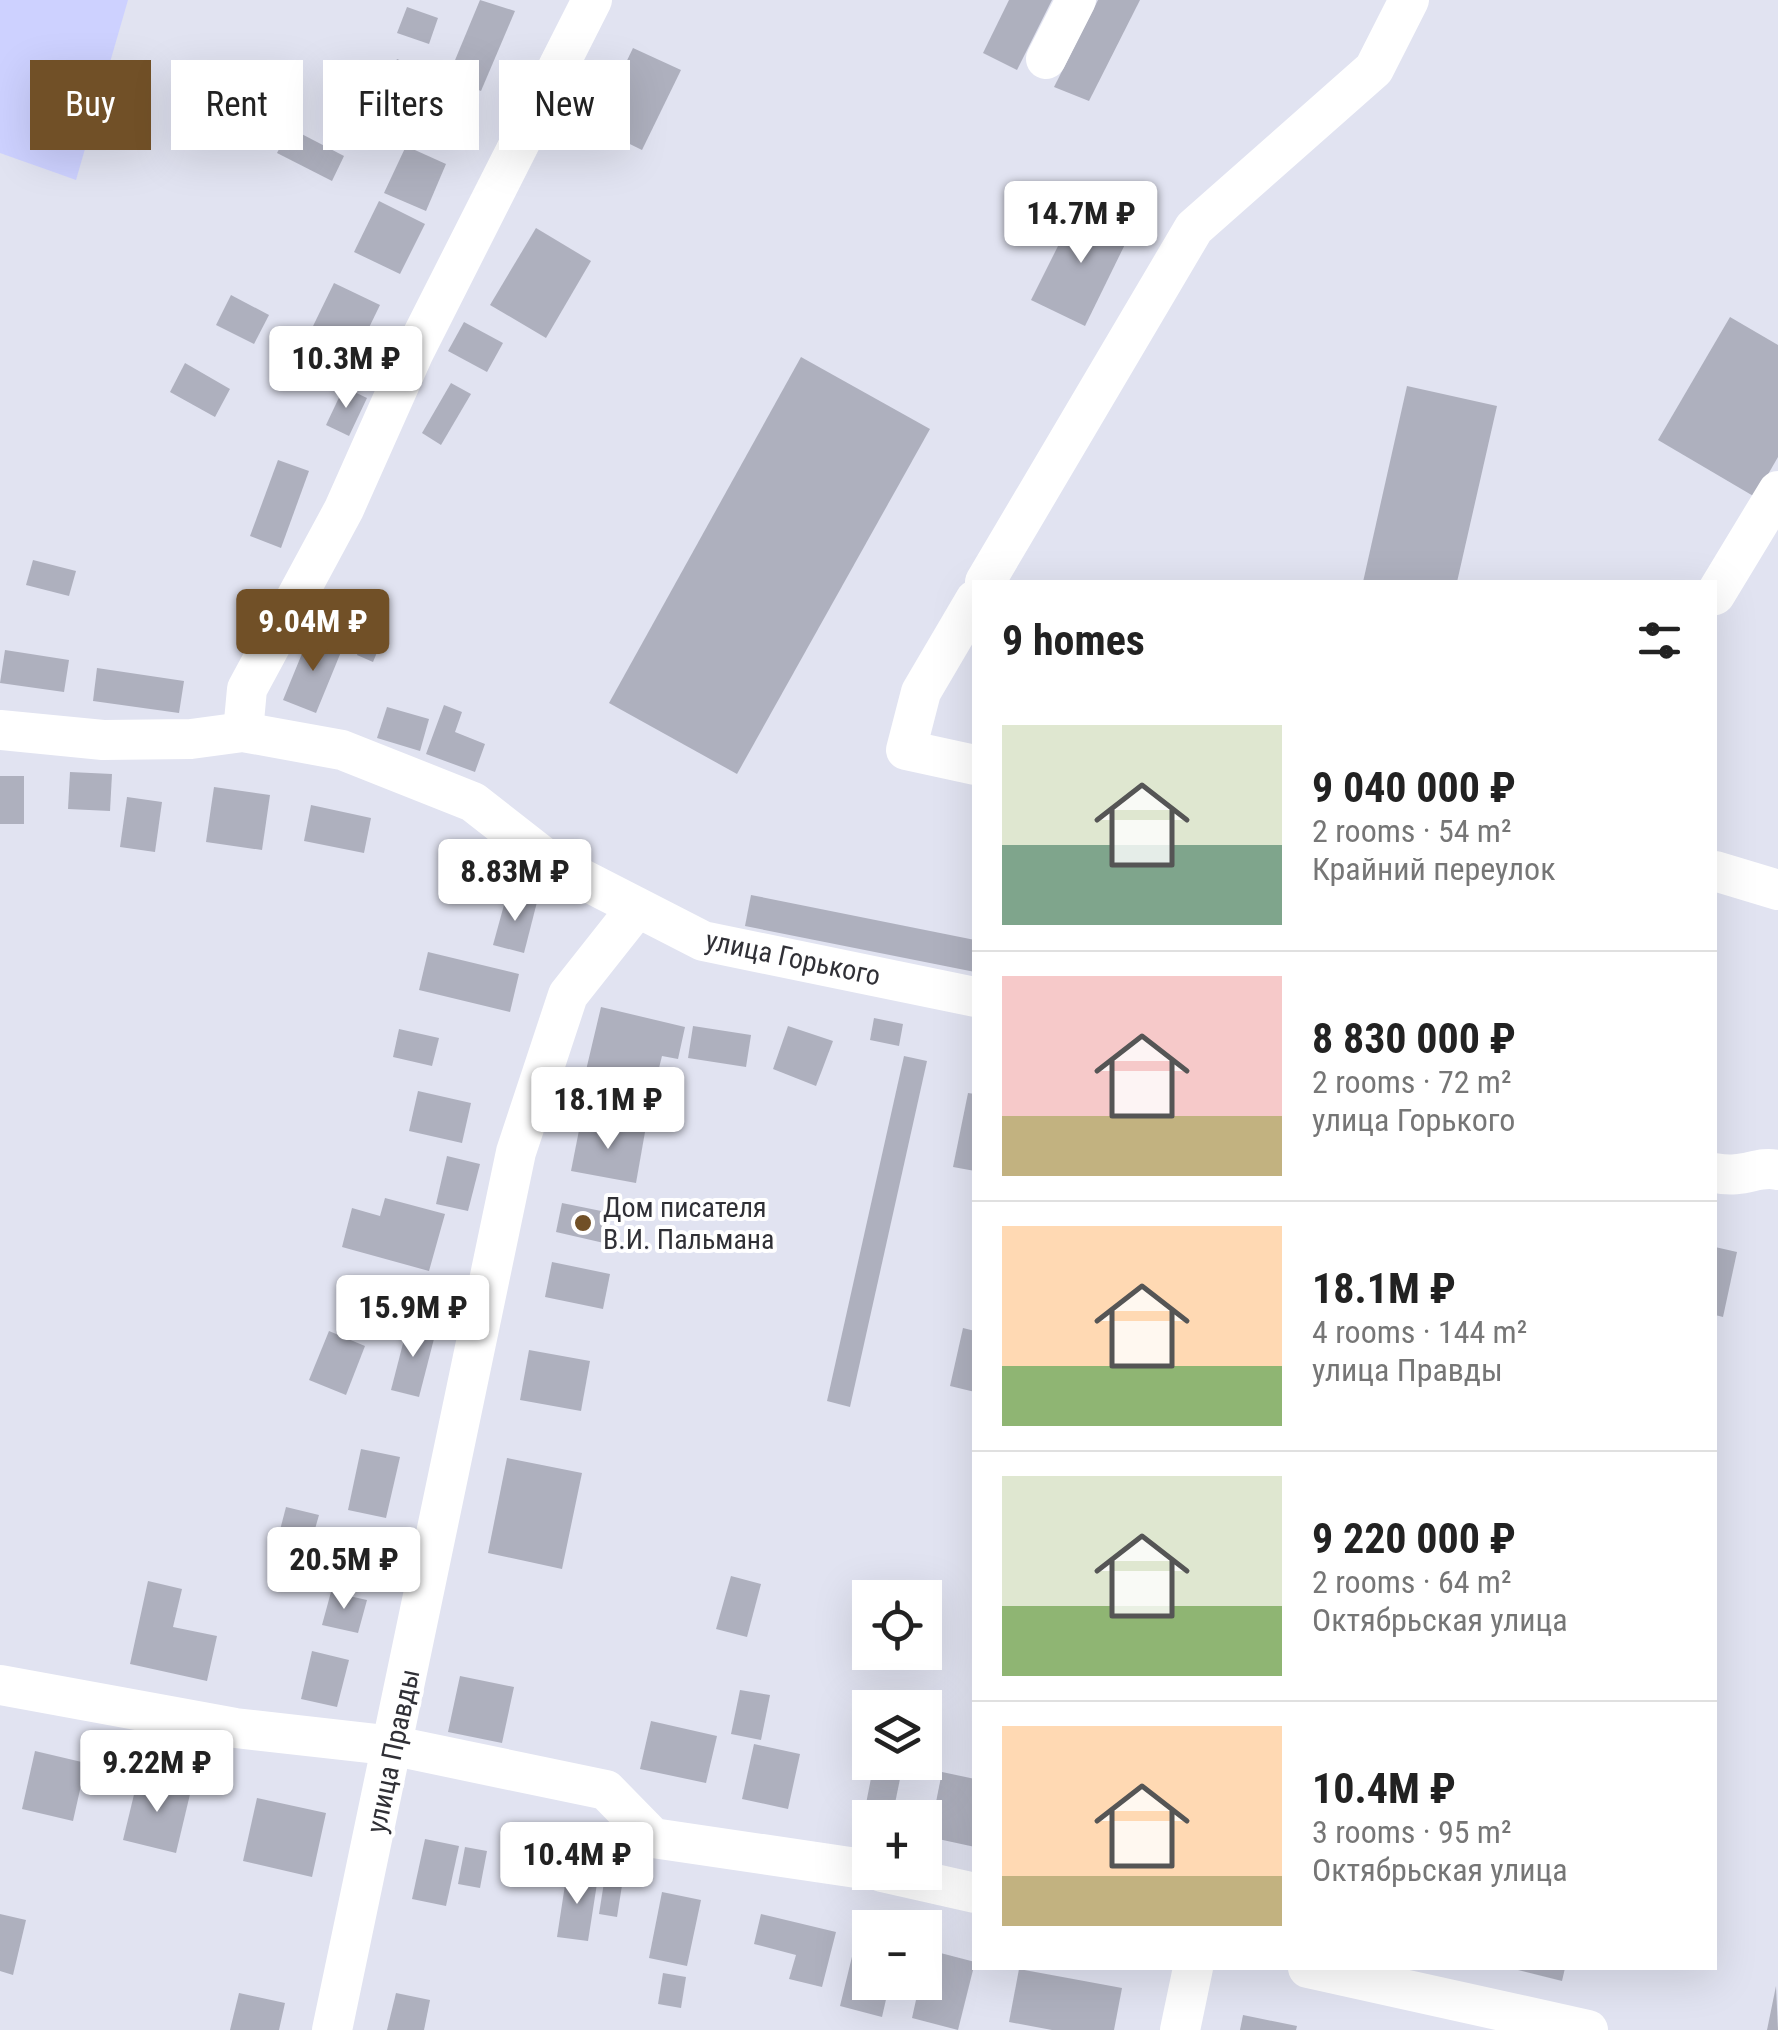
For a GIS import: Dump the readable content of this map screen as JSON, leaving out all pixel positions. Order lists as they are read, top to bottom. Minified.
{"streets":{"street":["улица Горького","улица Правды"]},"crossings":[["улица Горького","улица Правды"]],"places":["Дом писателя В.И. Пальмана"],"page":{"chip":["Buy","Rent","Filters","New"],"price":["14.7M ₽","10.3M ₽","9.04M ₽","8.83M ₽","18.1M ₽","15.9M ₽","20.5M ₽","9.22M ₽","10.4M ₽"],"heading":"9 homes","list":[{"name":"9 040 000 ₽","note":"2 rooms · 54 m² · Крайний переулок"},{"name":"8 830 000 ₽","note":"2 rooms · 72 m² · улица Горького"},{"name":"18.1M ₽","note":"4 rooms · 144 m² · улица Правды"},{"name":"9 220 000 ₽","note":"2 rooms · 64 m² · Октябрьская улица"},{"name":"10.4M ₽","note":"3 rooms · 95 m² · Октябрьская улица"}],"map_buttons":["+","−"]}}
